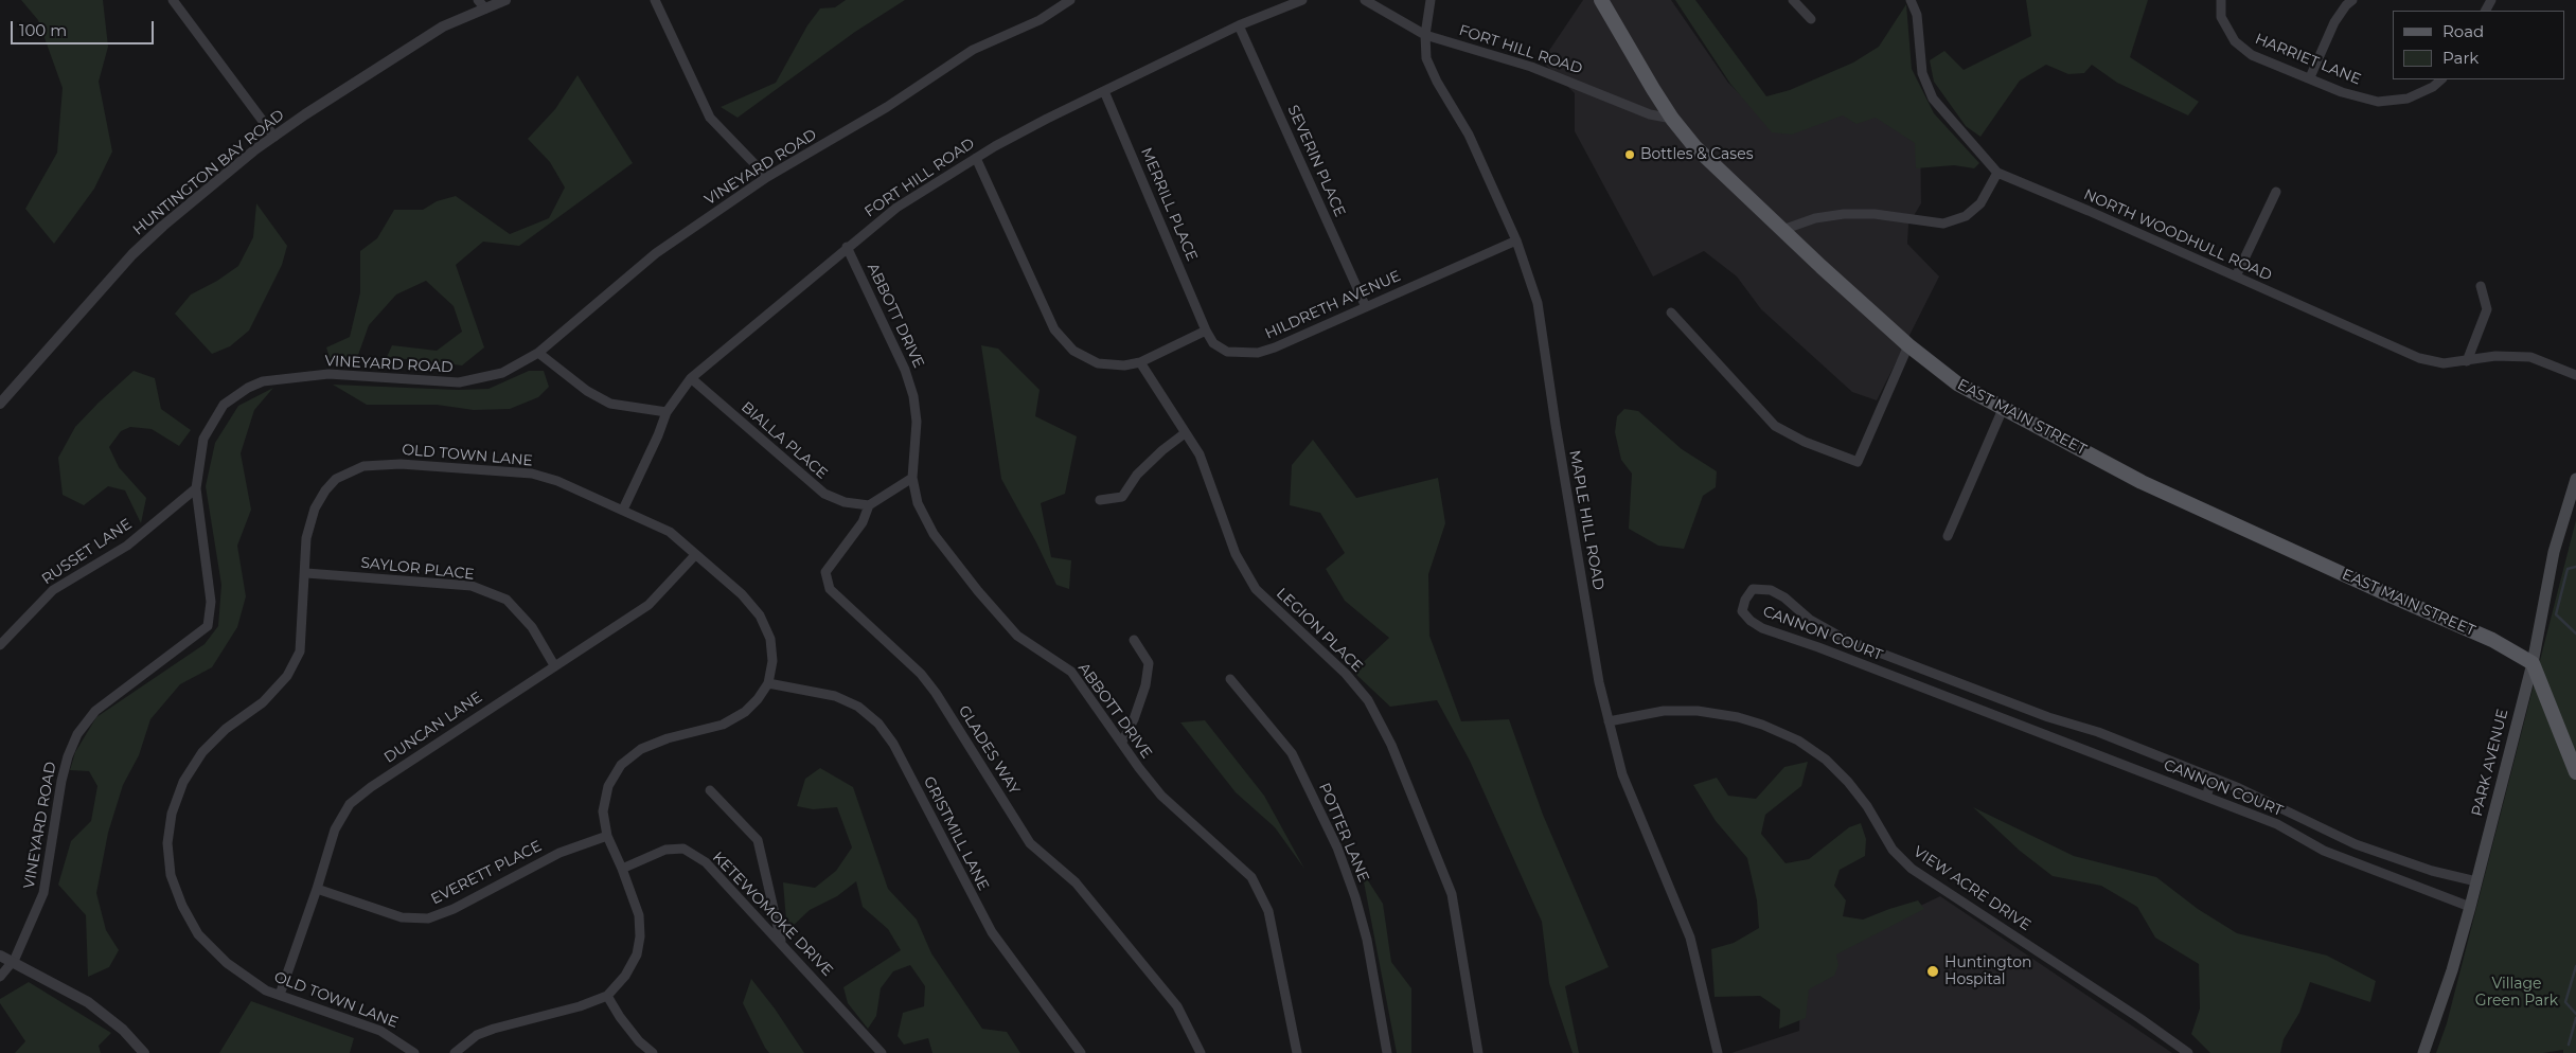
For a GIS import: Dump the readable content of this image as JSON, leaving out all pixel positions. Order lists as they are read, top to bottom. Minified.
{"streets":{"main road":["EAST MAIN STREET","PARK AVENUE"],"street":["FORT HILL ROAD","HARRIET LANE","SEVERIN PLACE","VINEYARD ROAD","HUNTINGTON BAY ROAD","MERRILL PLACE","NORTH WOODHULL ROAD","HILDRETH AVENUE","ABBOTT DRIVE","BIALLA PLACE","OLD TOWN LANE","MAPLE HILL ROAD","RUSSET LANE","SAYLOR PLACE","LEGION PLACE","CANNON COURT","DUNCAN LANE","GLADES WAY","POTTER LANE","GRISTMILL LANE","EVERETT PLACE","VIEW ACRE DRIVE","KETEWOMOKE DRIVE"]},"crossings":[["FORT HILL ROAD","SEVERIN PLACE"],["FORT HILL ROAD","MERRILL PLACE"],["FORT HILL ROAD","ABBOTT DRIVE"],["FORT HILL ROAD","EAST MAIN STREET"],["FORT HILL ROAD","BIALLA PLACE"],["FORT HILL ROAD","OLD TOWN LANE"],["FORT HILL ROAD","MAPLE HILL ROAD"],["SEVERIN PLACE","HILDRETH AVENUE"],["VINEYARD ROAD","RUSSET LANE"],["MERRILL PLACE","HILDRETH AVENUE"],["HILDRETH AVENUE","MAPLE HILL ROAD"],["EAST MAIN STREET","PARK AVENUE"],["BIALLA PLACE","GLADES WAY"],["OLD TOWN LANE","SAYLOR PLACE"],["OLD TOWN LANE","DUNCAN LANE"],["OLD TOWN LANE","GRISTMILL LANE"],["MAPLE HILL ROAD","VIEW ACRE DRIVE"],["SAYLOR PLACE","DUNCAN LANE"],["CANNON COURT","PARK AVENUE"],["DUNCAN LANE","EVERETT PLACE"]],"parks":["Village Green Park"],"places":["Bottles & Cases","Huntington Hospital"],"legend":["Road","Park"],"scale_bar":"100 m"}
